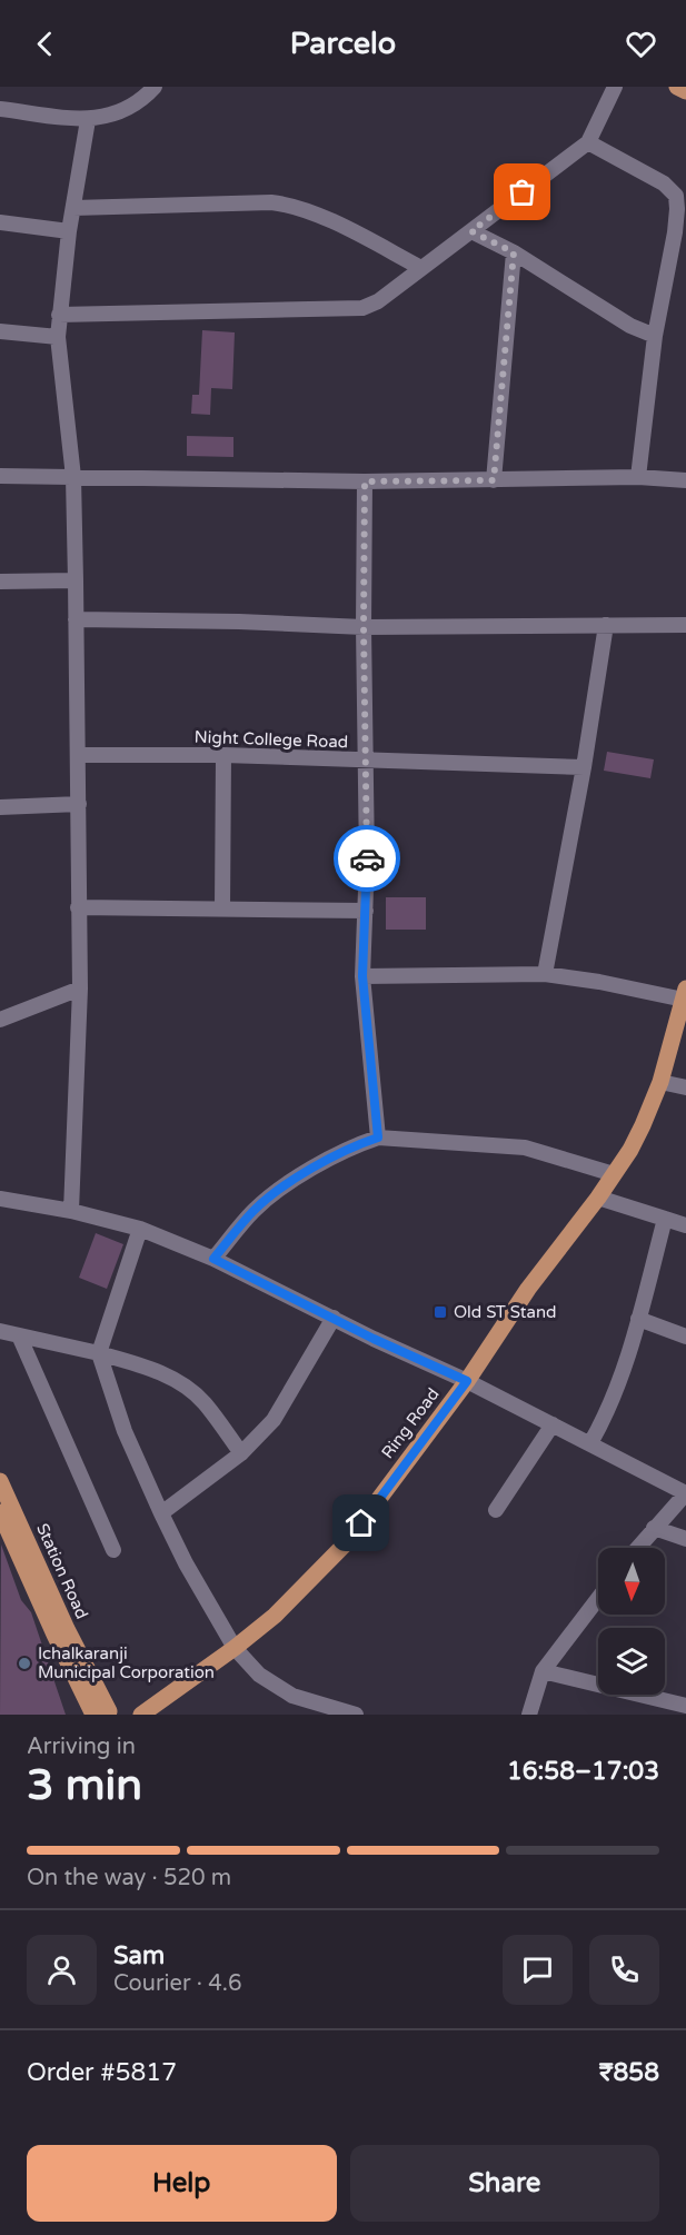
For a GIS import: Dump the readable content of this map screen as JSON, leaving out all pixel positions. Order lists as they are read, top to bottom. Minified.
{"streets":{"main road":["Ring Road","Station Road"],"street":["Night College Road"]},"places":{"transit":["Old ST Stand"],"other":["Ichalkaranji Municipal Corporation"]},"north":"bottom","page":{"header":"Parcelo","heading":["3 min","Arriving in","16:58–17:03"],"panel":["Sam","Courier · 4.6","Order #5817","₹858"],"bar":"On the way · 520 m","buttons":["Help","Share"]}}
